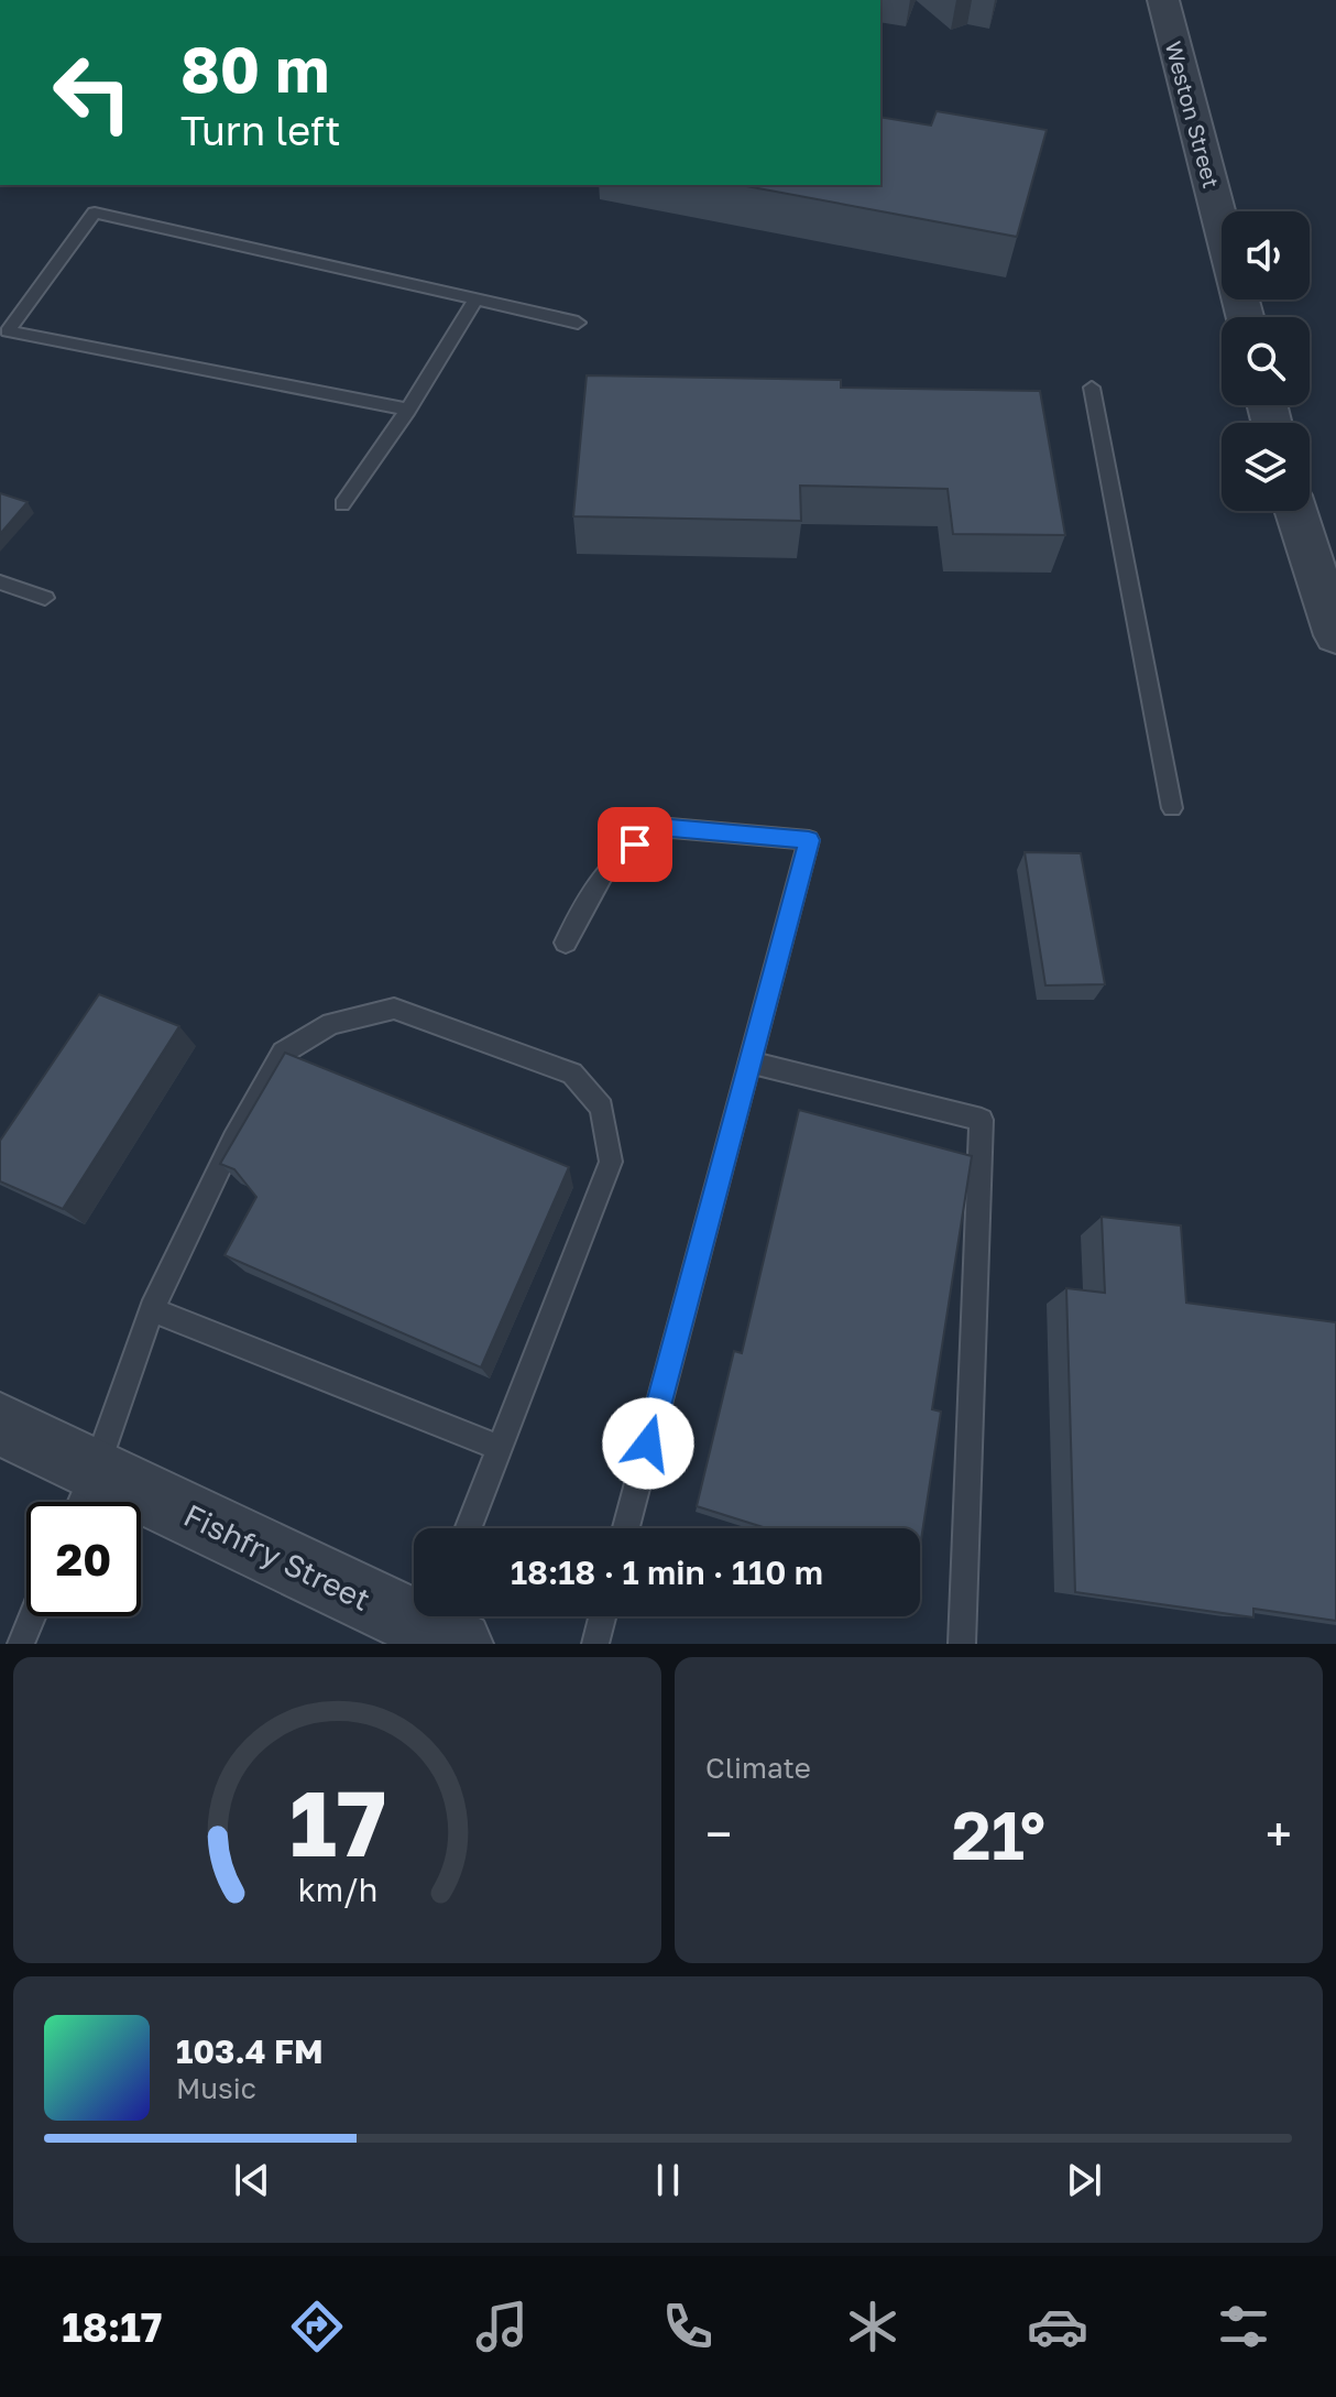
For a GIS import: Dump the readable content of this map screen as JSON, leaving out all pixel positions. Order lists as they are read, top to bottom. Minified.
{"streets":{"street":["Weston Street","Fishfry Street"]},"page":{"turn":["80 m","Turn left"],"limit":"20","trip":"18:18 · 1 min · 110 m","tile":"Climate","heat":["−","21°","+"],"song":["103.4 FM","Music"],"tabs":"18:17","gauge":["17","km/h"]}}
